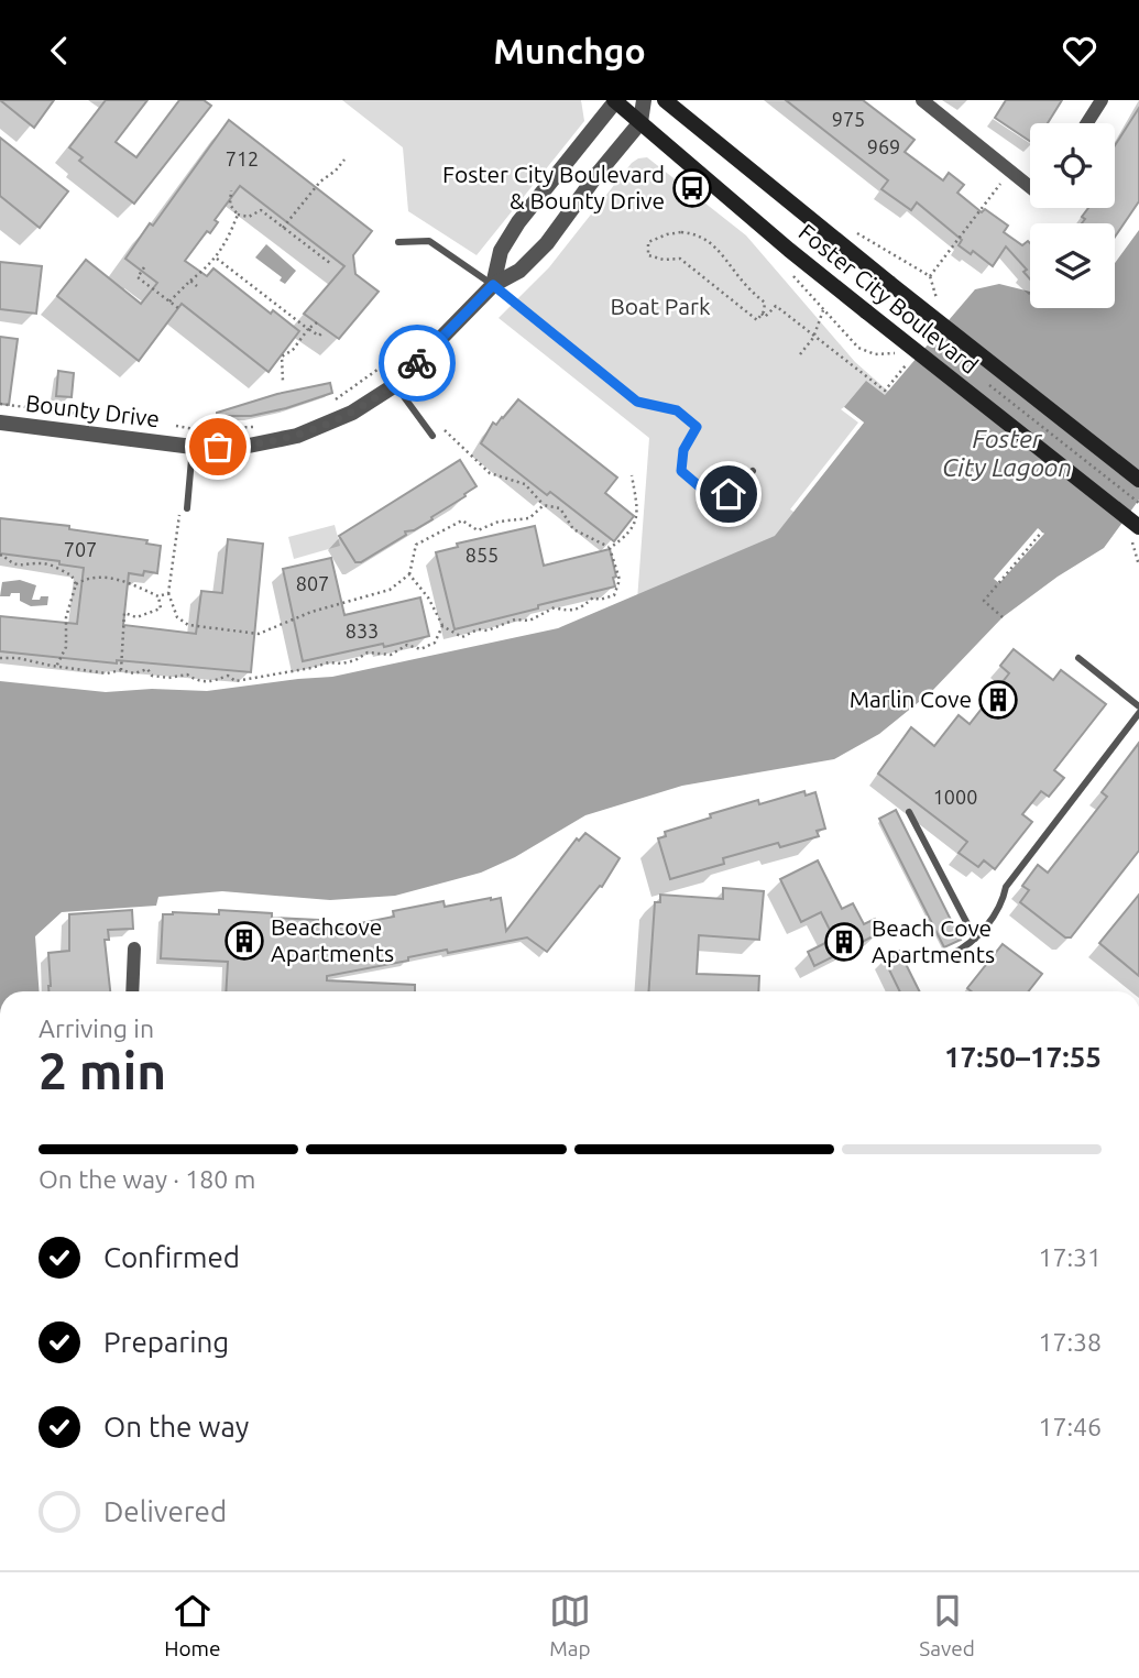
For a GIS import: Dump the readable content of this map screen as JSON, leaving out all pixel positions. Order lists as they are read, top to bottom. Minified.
{"streets":{"main road":["Foster City Boulevard"],"street":["Bounty Drive"]},"crossings":[["Foster City Boulevard","Bounty Drive"]],"water":["Foster City Lagoon"],"parks":["Boat Park"],"places":{"bus stop":["Foster City Boulevard & Bounty Drive"],"building":["Marlin Cove","Beachcove Apartments","Beach Cove Apartments"]},"house_numbers":["975","969","712","707","855","807","833","1000"],"page":{"header":"Munchgo","heading":["2 min","Arriving in","17:50–17:55"],"bar":"On the way · 180 m","list":[["Confirmed","17:31"],["Preparing","17:38"],["On the way","17:46"],"Delivered"],"tabs":["Home","Map","Saved"]}}
